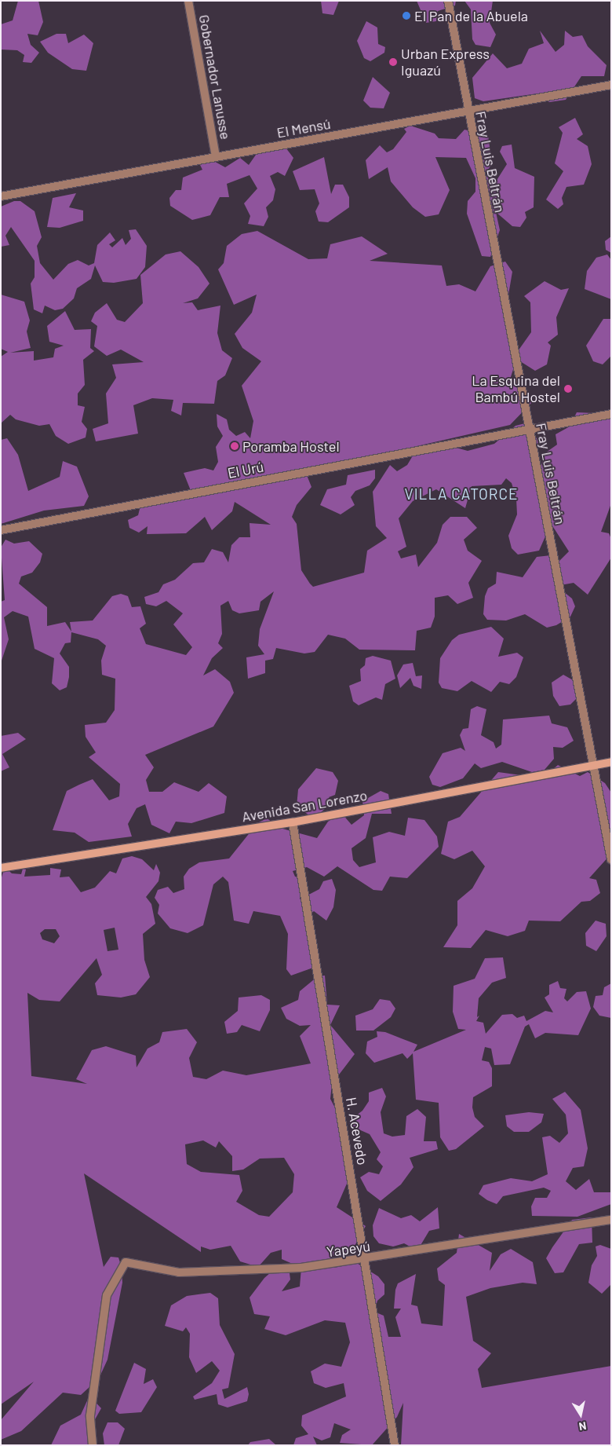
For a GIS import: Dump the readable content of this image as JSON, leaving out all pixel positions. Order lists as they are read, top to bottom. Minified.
{"streets":{"street":["Gobernador Lanusse","El Mensú","Fray Luis Beltrán","El Urú","Avenida San Lorenzo","H. Acevedo","Yapeyú"]},"crossings":[["Gobernador Lanusse","El Mensú"],["El Mensú","Fray Luis Beltrán"],["Fray Luis Beltrán","El Urú"],["Fray Luis Beltrán","Avenida San Lorenzo"],["Avenida San Lorenzo","H. Acevedo"],["H. Acevedo","Yapeyú"]],"districts":["VILLA CATORCE"],"places":["El Pan de la Abuela","Urban Express Iguazú","La Esquina del Bambú Hostel","Poramba Hostel"],"north":"bottom"}
